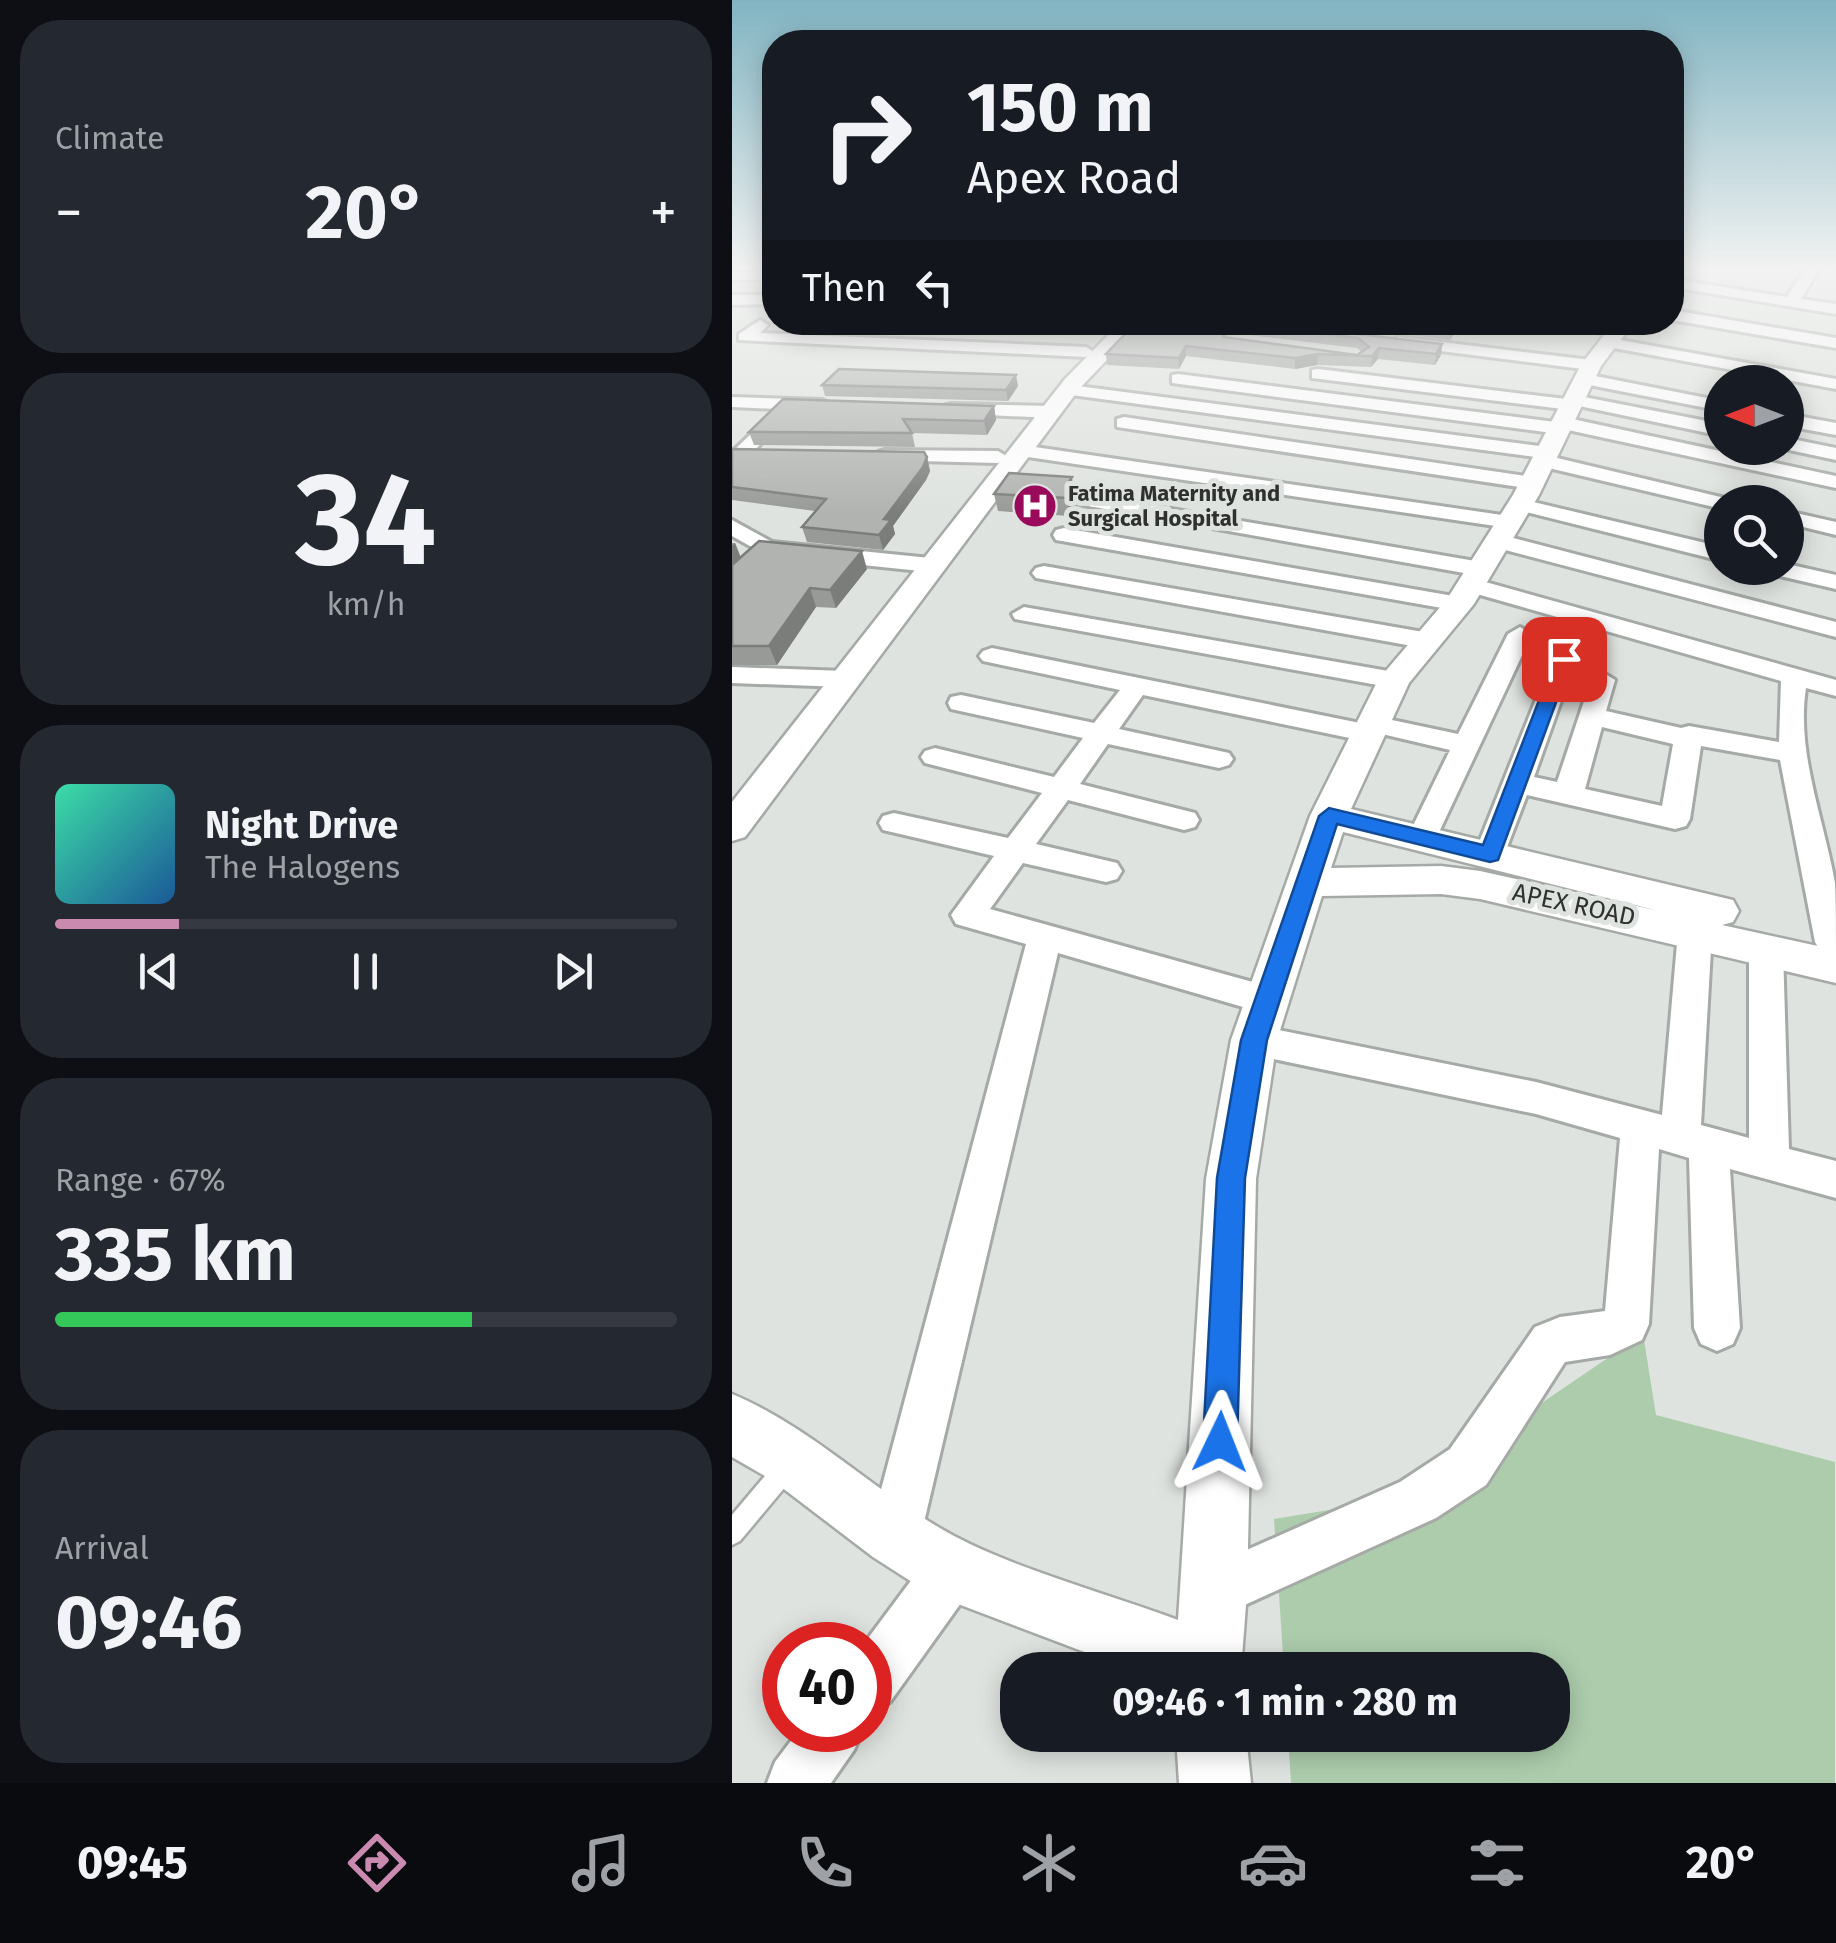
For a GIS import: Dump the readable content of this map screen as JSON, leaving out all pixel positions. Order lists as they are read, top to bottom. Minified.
{"streets":{"street":["APEX ROAD"]},"places":{"hospital":["Fatima Maternity and Surgical Hospital"]},"north":"left","page":{"tile":["Climate",["34","km/h"],["Range · 67%","335 km"],["Arrival","09:46"]],"turn":["150 m","Apex Road"],"heat":["−","20°","+"],"then":"Then","song":["Night Drive","The Halogens"],"limit":"40","trip":"09:46 · 1 min · 280 m","tabs":["09:45","20°"]}}
